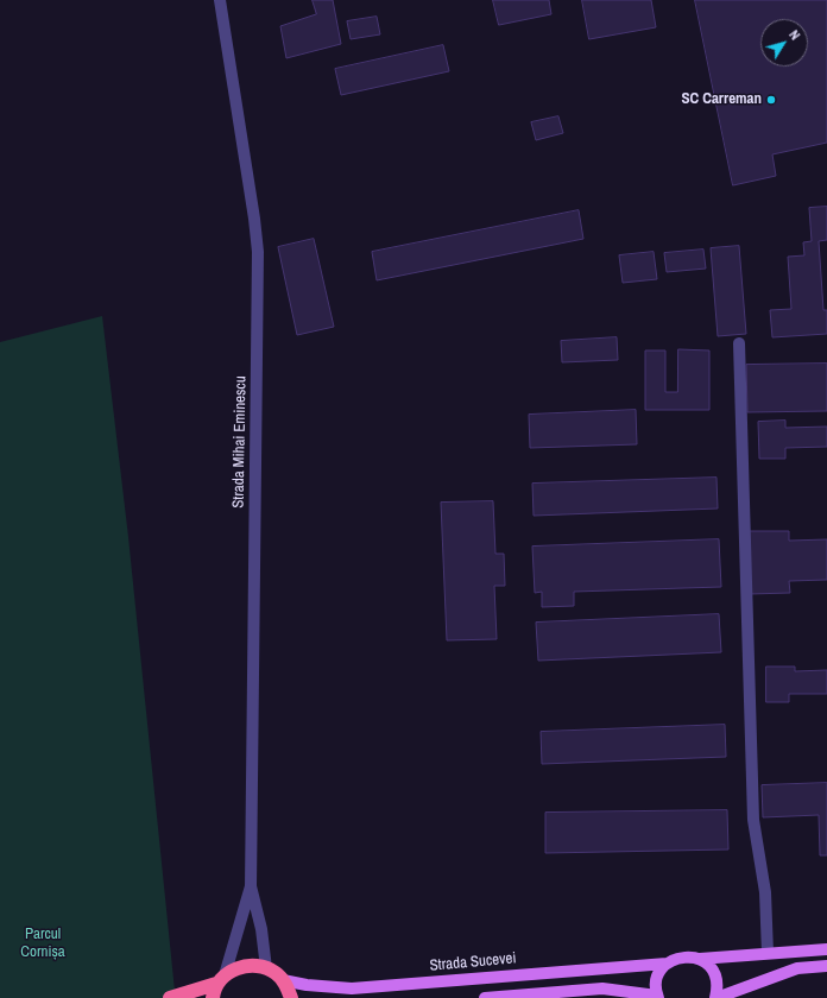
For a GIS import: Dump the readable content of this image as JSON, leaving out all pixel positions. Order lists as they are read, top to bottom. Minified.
{"streets":{"main road":["Strada Sucevei"],"street":["Strada Mihai Eminescu"]},"parks":["Parcul Cornișa"],"places":["SC Carreman"],"north":"top right"}
